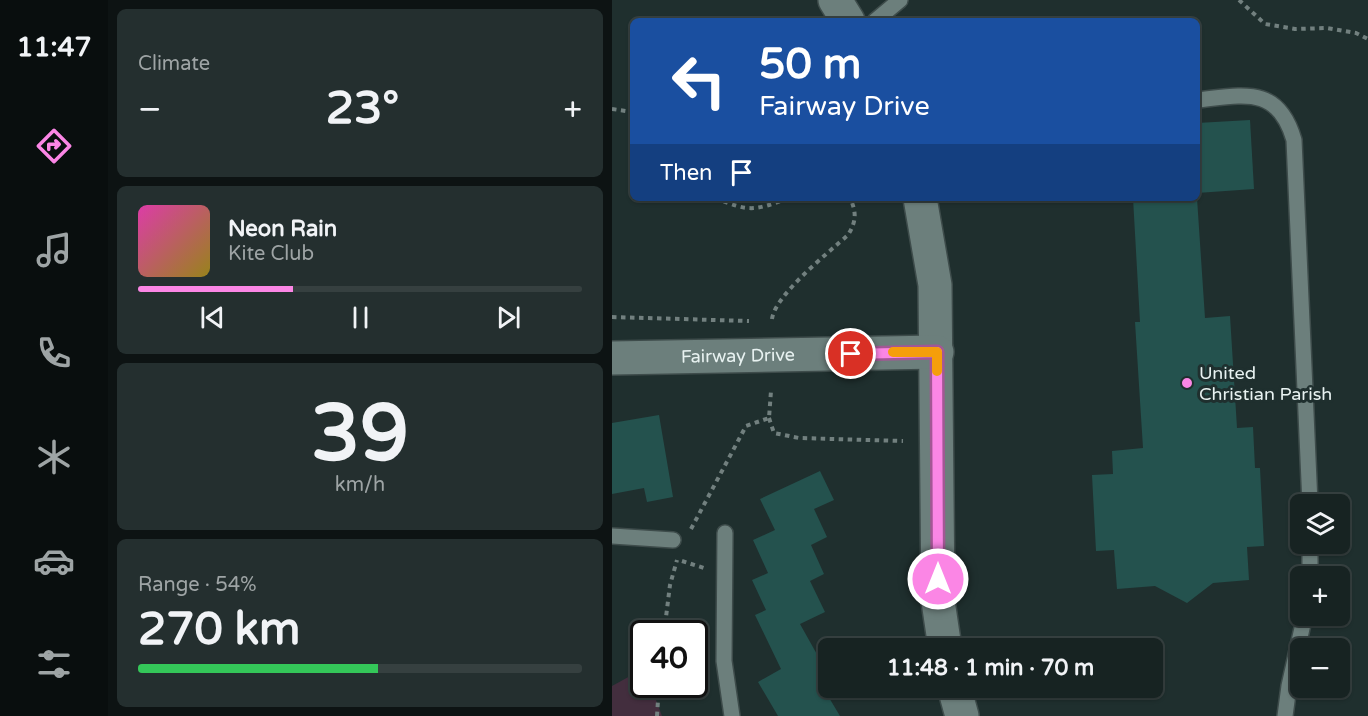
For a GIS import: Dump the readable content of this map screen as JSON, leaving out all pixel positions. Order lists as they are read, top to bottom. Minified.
{"streets":{"street":["Fairway Drive"]},"places":["United Christian Parish"],"page":{"tabs":"11:47","tile":["Climate",["39","km/h"],["Range · 54%","270 km"]],"turn":["50 m","Fairway Drive"],"heat":["−","23°","+"],"then":"Then","song":["Neon Rain","Kite Club"],"map_buttons":["+","−"],"limit":"40","trip":"11:48 · 1 min · 70 m"}}
